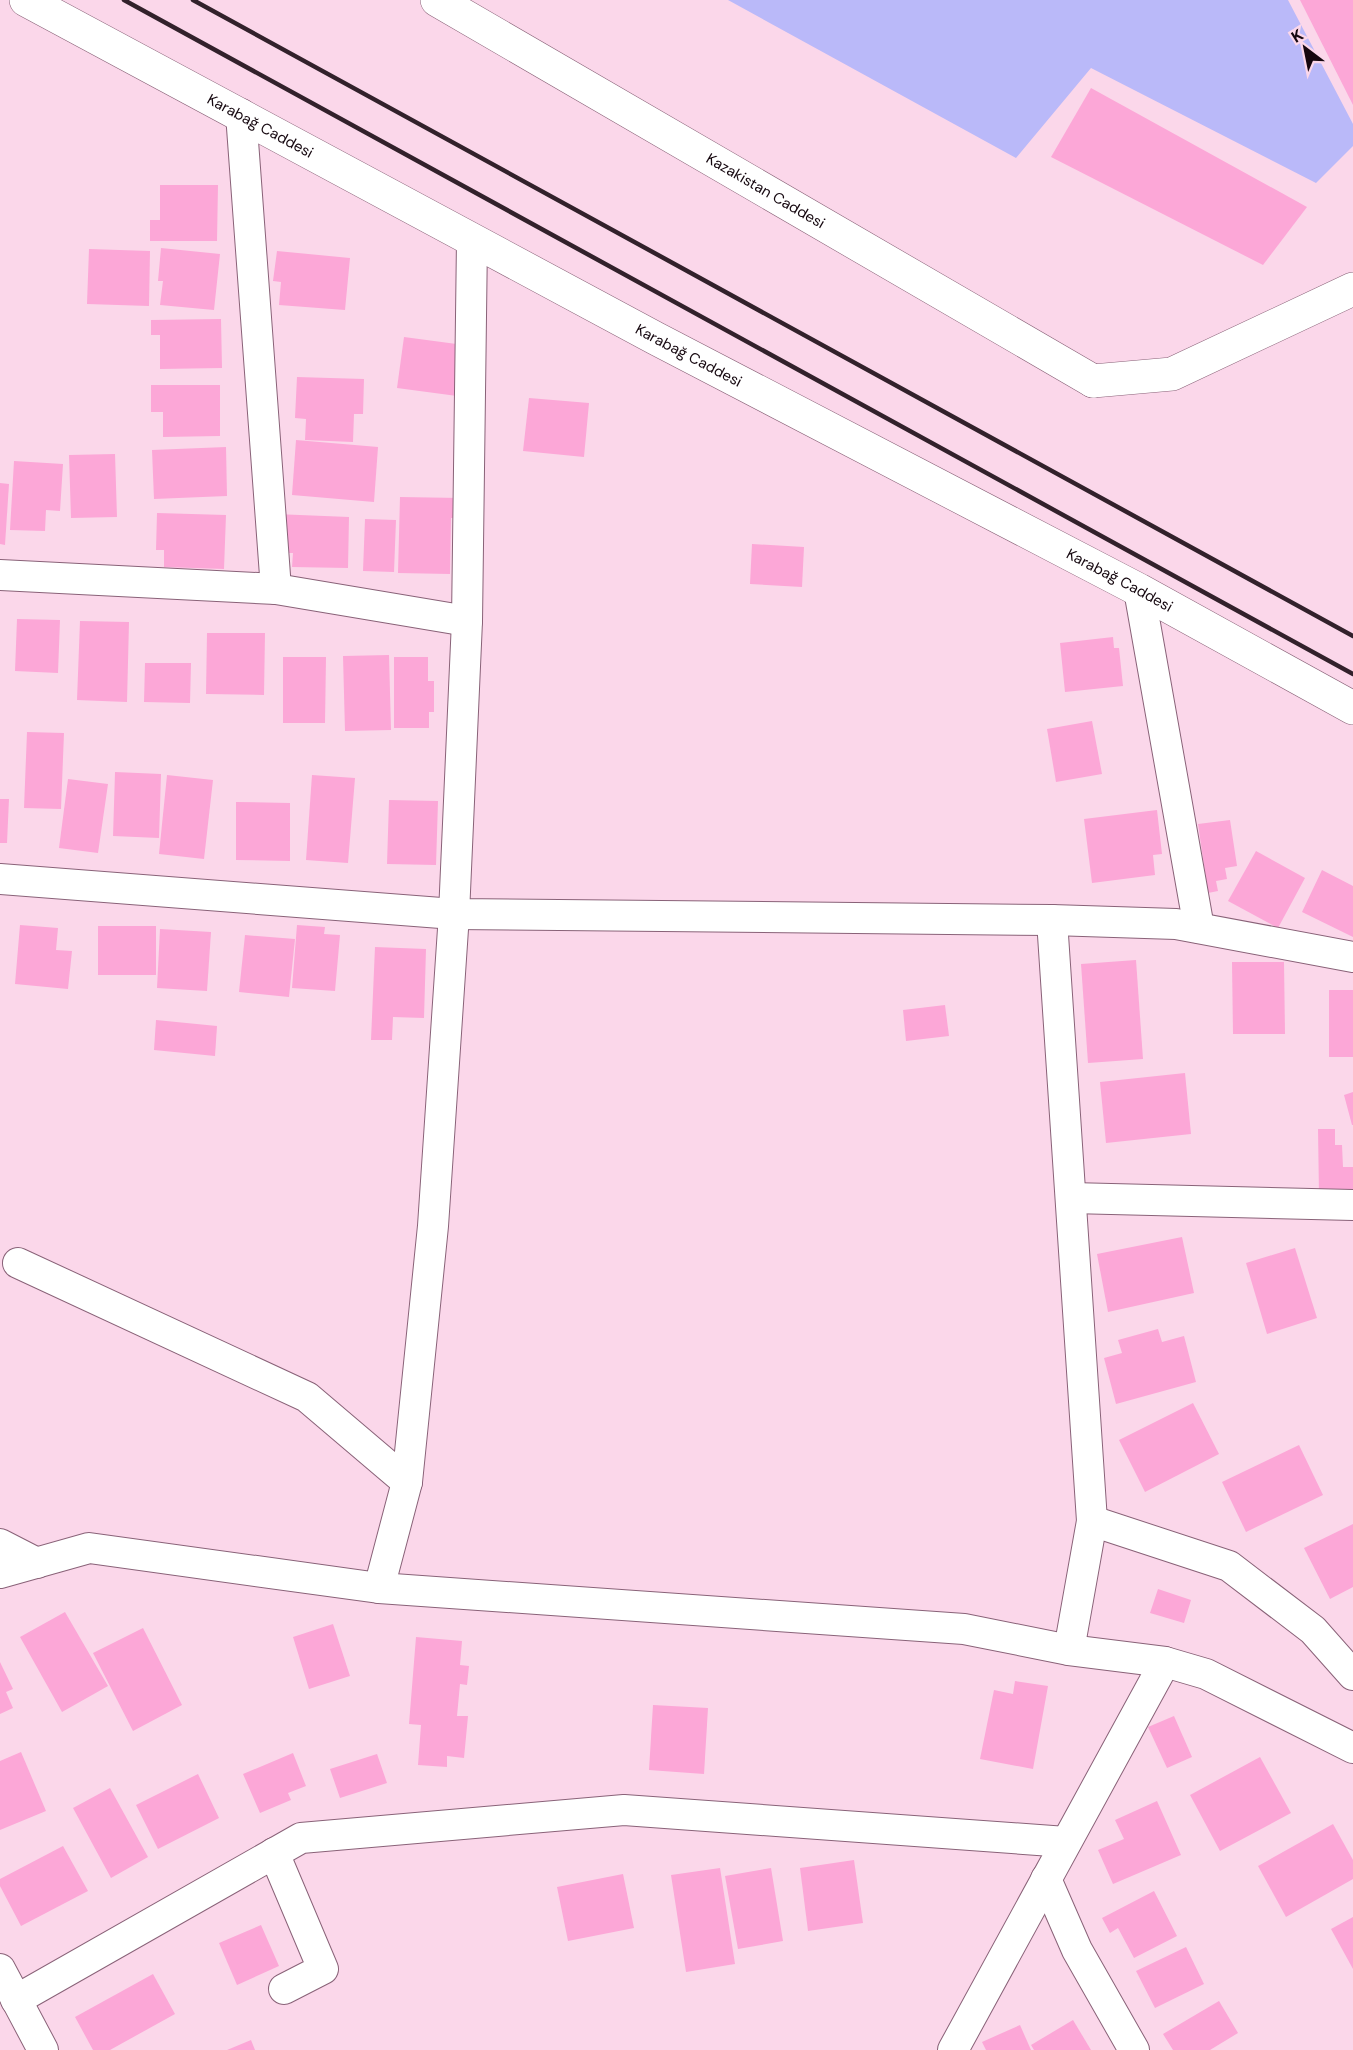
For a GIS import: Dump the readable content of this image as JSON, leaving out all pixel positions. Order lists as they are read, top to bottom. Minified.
{"streets":{"main road":["Karabağ Caddesi","Kazakistan Caddesi"]},"north":"top left"}
